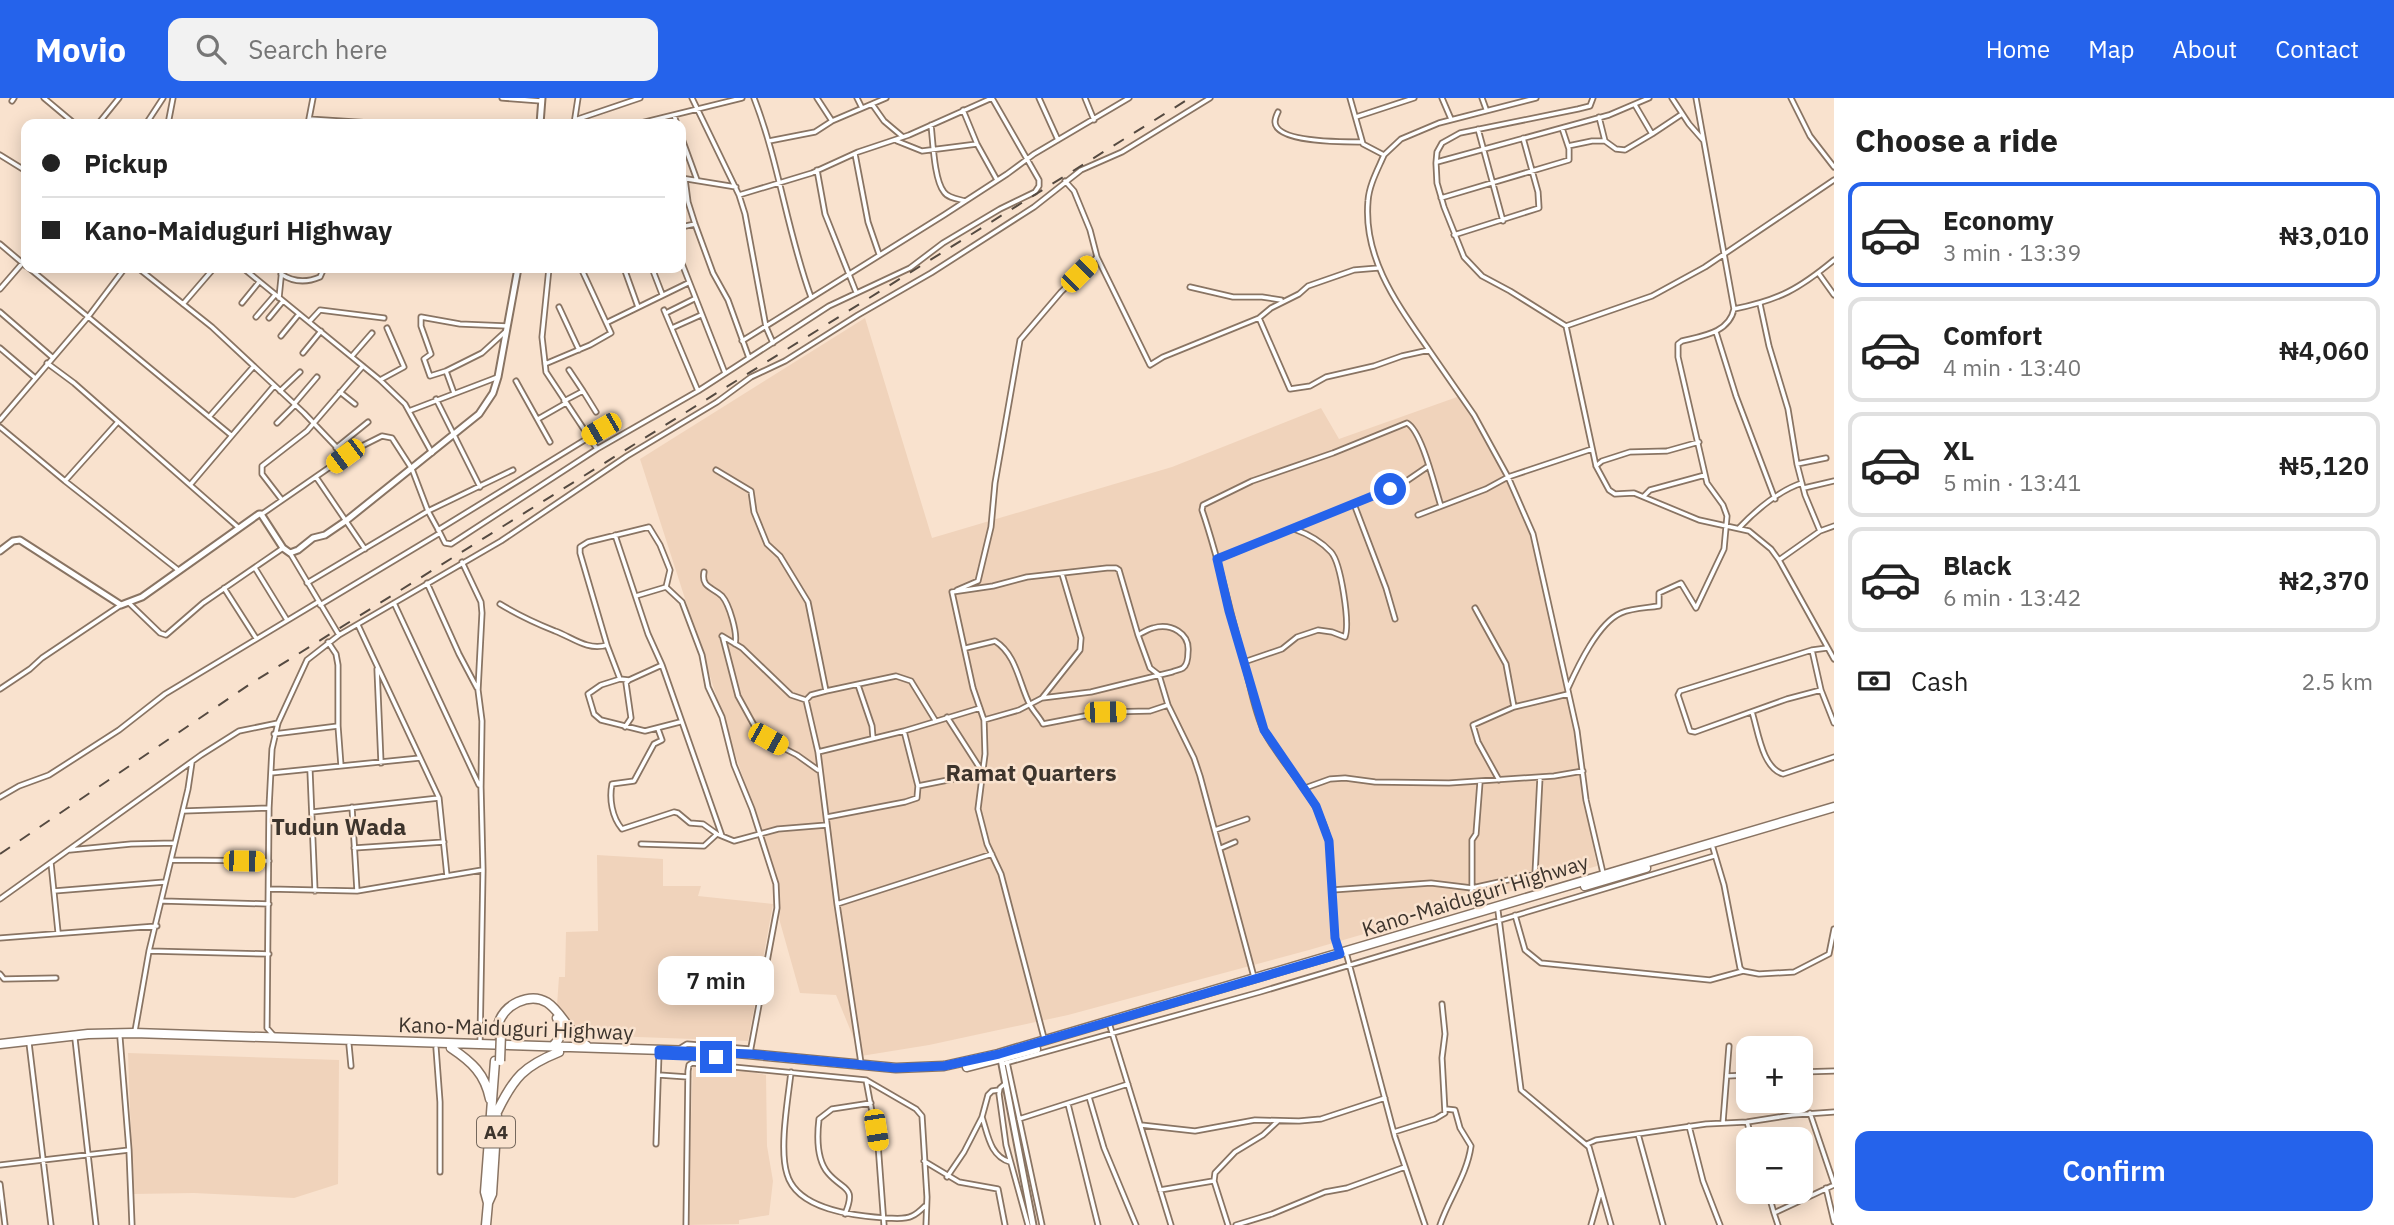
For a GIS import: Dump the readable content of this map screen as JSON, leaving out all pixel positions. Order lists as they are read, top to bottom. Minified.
{"streets":{"highway":["Kano-Maiduguri Highway","A4"]},"crossings":[["Kano-Maiduguri Highway","A4"]],"districts":["Ramat Quarters","Tudun Wada"],"page":{"header":"Movio","search":"Search here","nav":["Home","Map","About","Contact"],"heading":"Choose a ride","banner":["Pickup","Kano-Maiduguri Highway"],"list":[{"name":"Economy","note":"3 min · 13:39","value":"₦3,010"},{"name":"Comfort","note":"4 min · 13:40","value":"₦4,060"},{"name":"XL","note":"5 min · 13:41","value":"₦5,120"},{"name":"Black","note":"6 min · 13:42","value":"₦2,370"}],"pay":["Cash","2.5 km"],"bubble":"7 min","map_buttons":["+","−"],"buttons":"Confirm"}}
